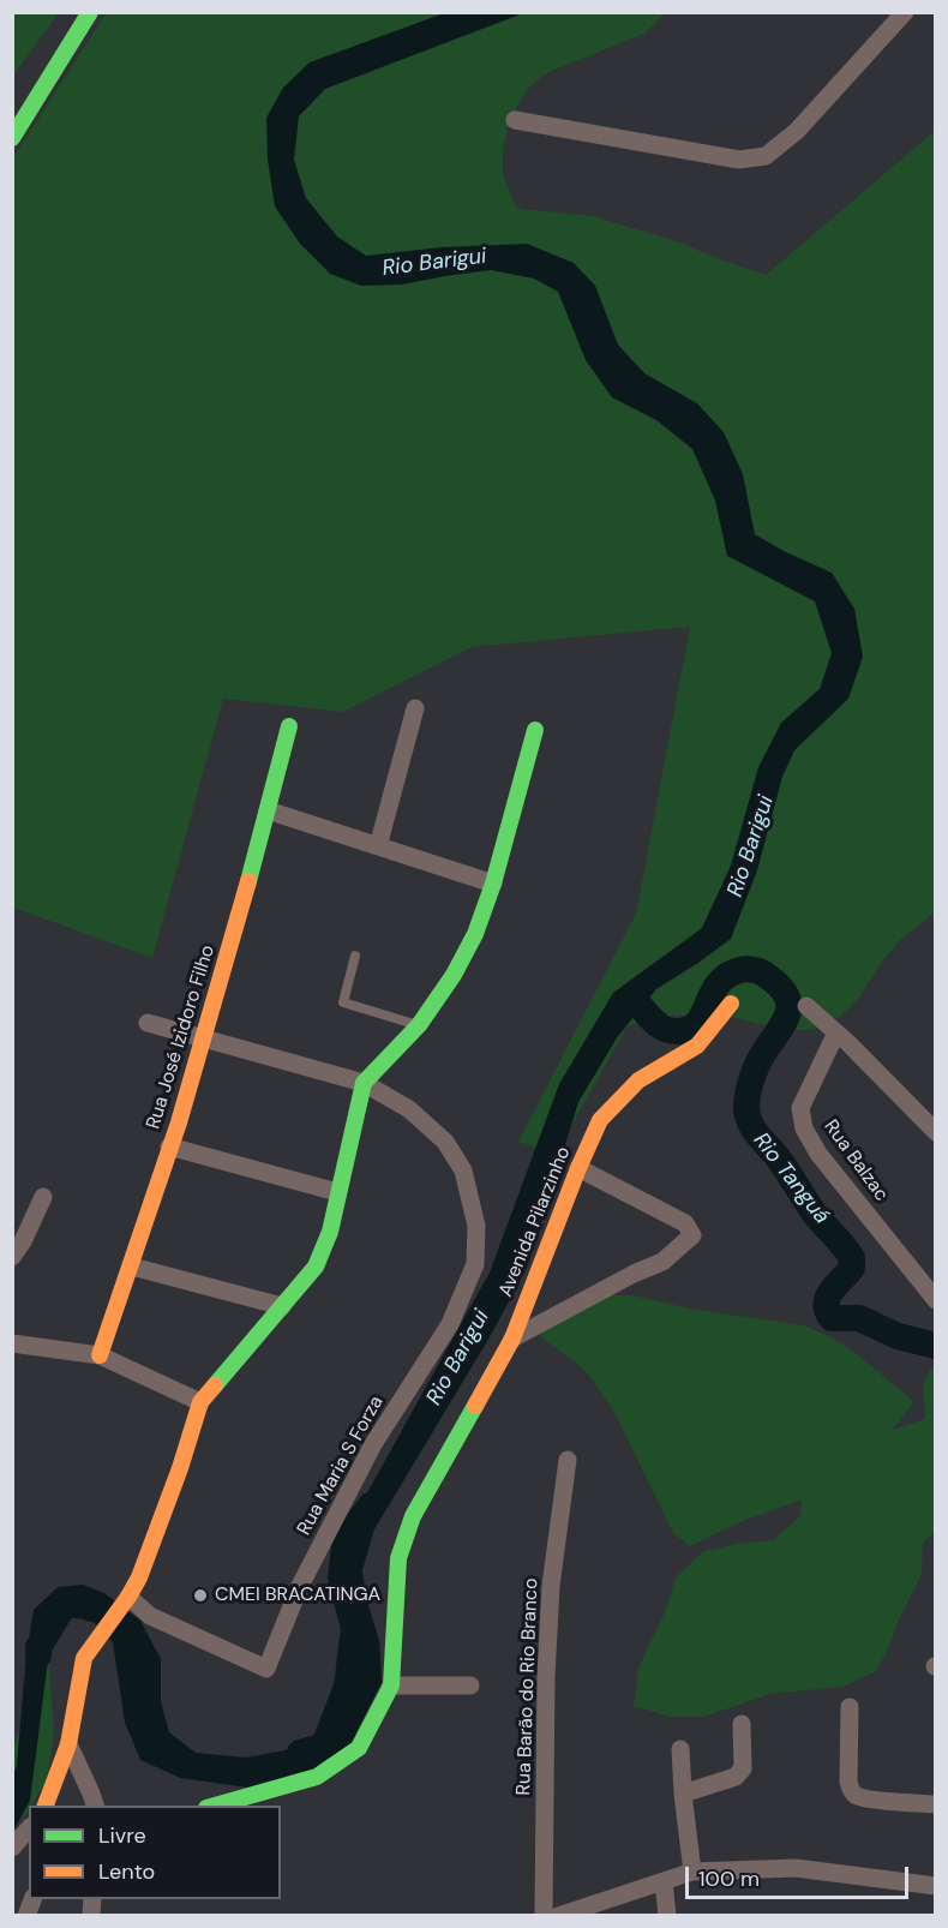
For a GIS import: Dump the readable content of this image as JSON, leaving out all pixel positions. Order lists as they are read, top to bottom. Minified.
{"streets":{"street":["Rua José Izidoro Filho","Rua Balzac","Avenida Pilarzinho","Rua Maria S Forza","Rua Barão do Rio Branco"]},"water":["Rio Barigui","Rio Tanguá"],"places":["CMEI BRACATINGA"],"legend":["Livre","Lento"],"scale_bar":"100 m"}
